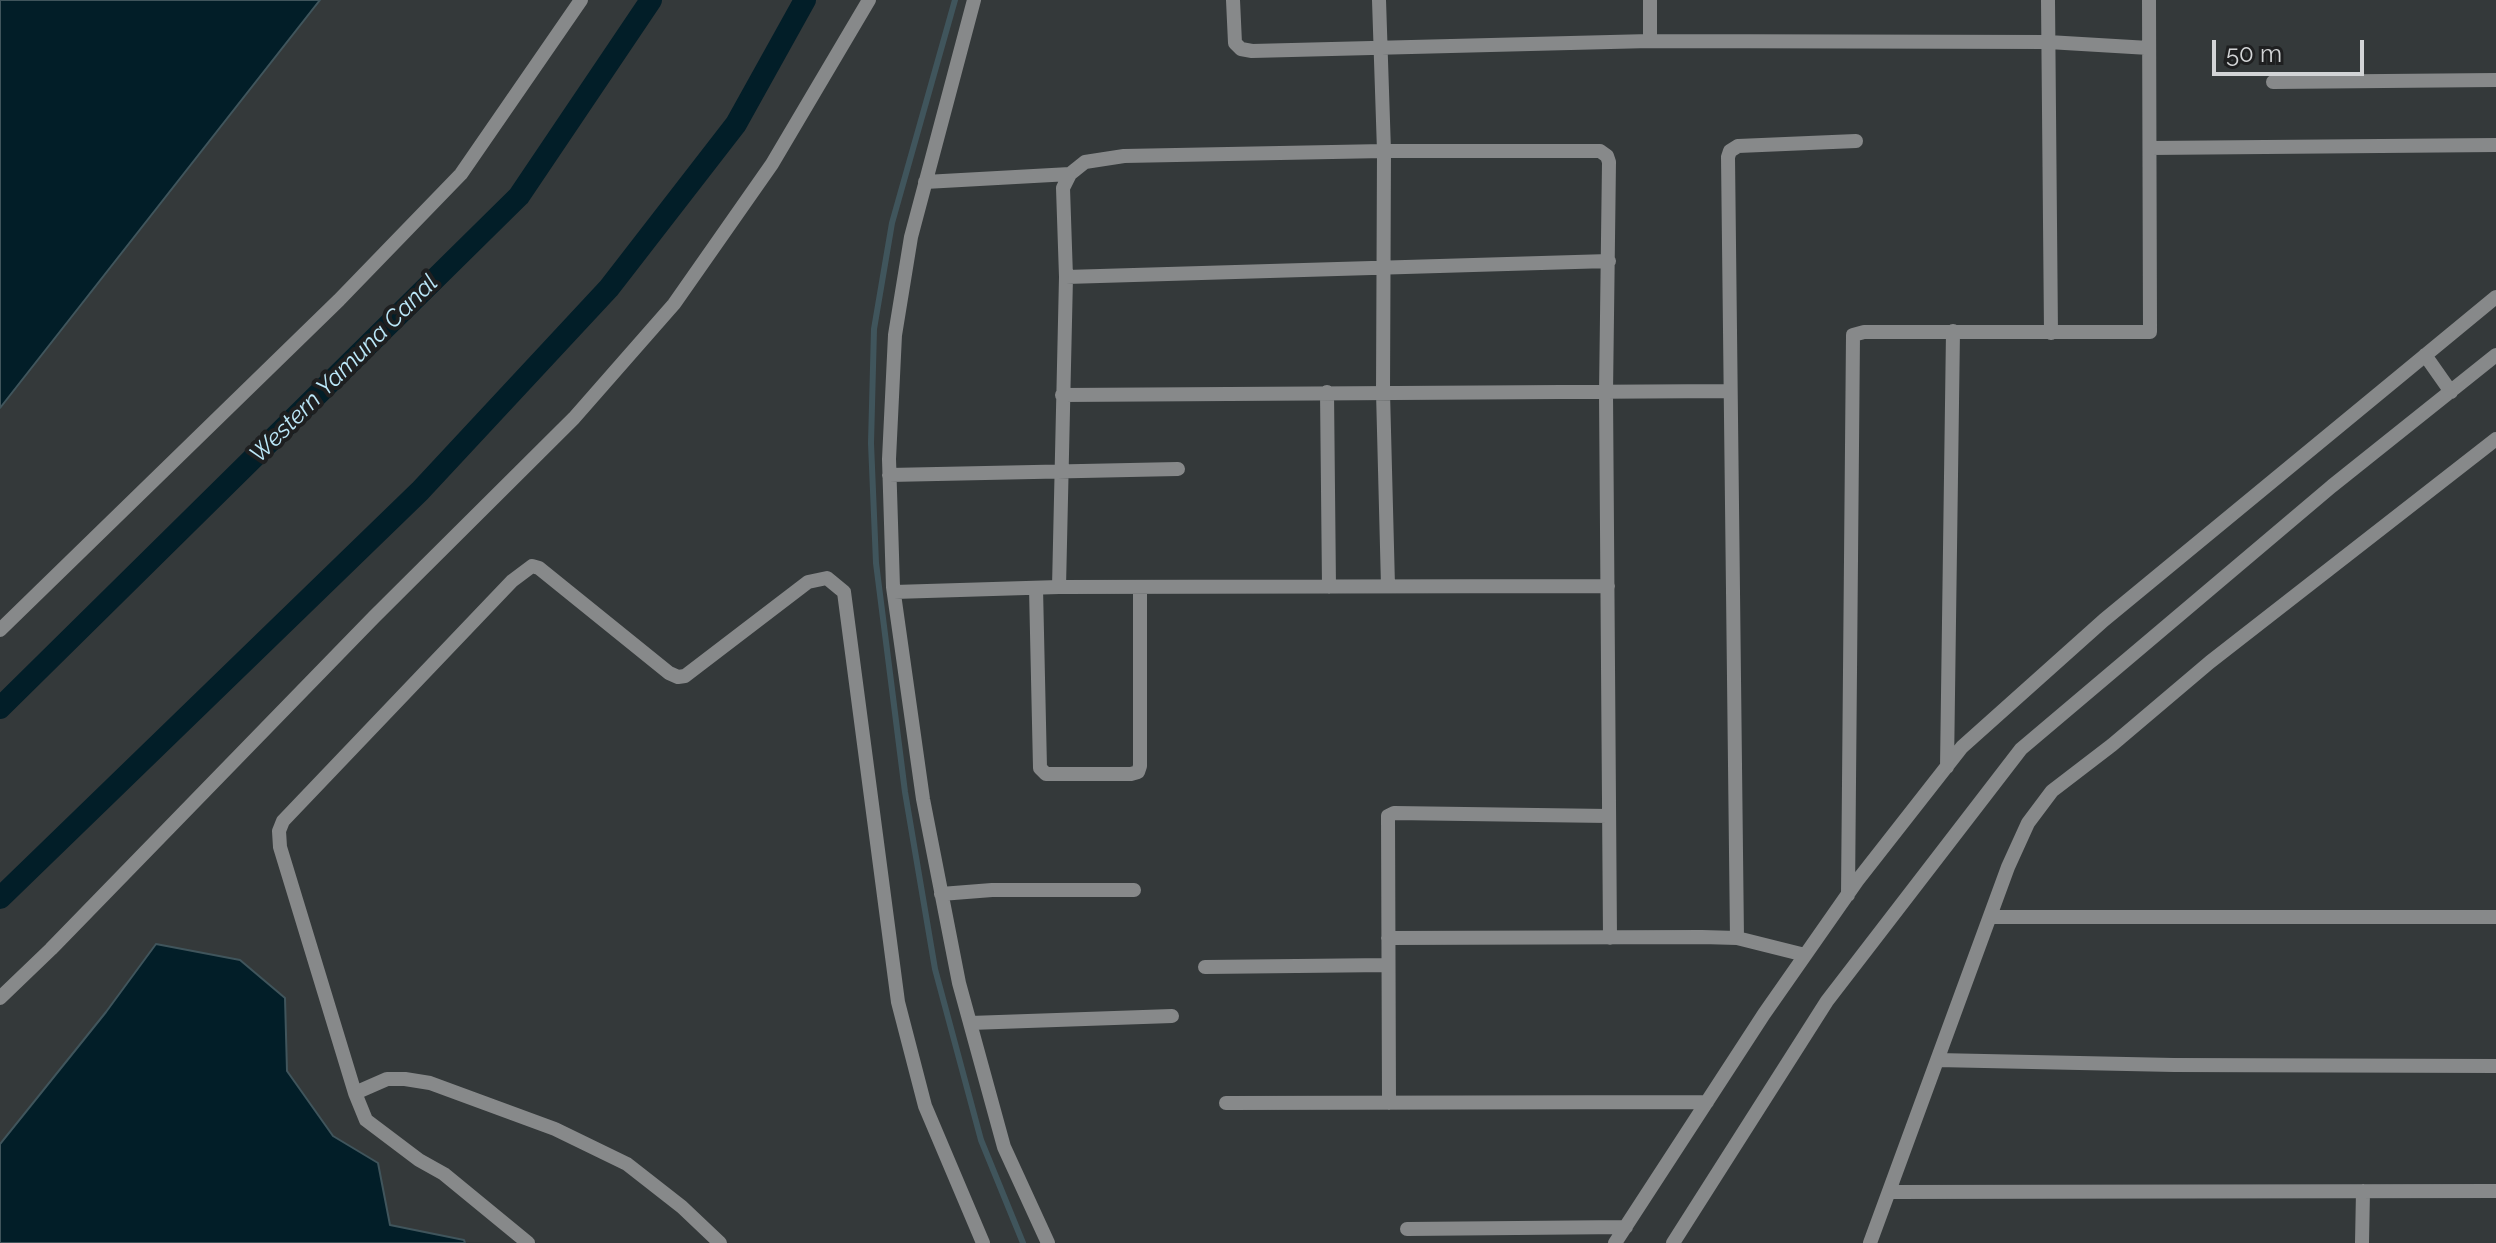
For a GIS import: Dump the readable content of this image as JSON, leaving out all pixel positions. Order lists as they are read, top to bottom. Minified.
{"water":["Western Yamuna Canal"],"scale_bar":"50 m"}
